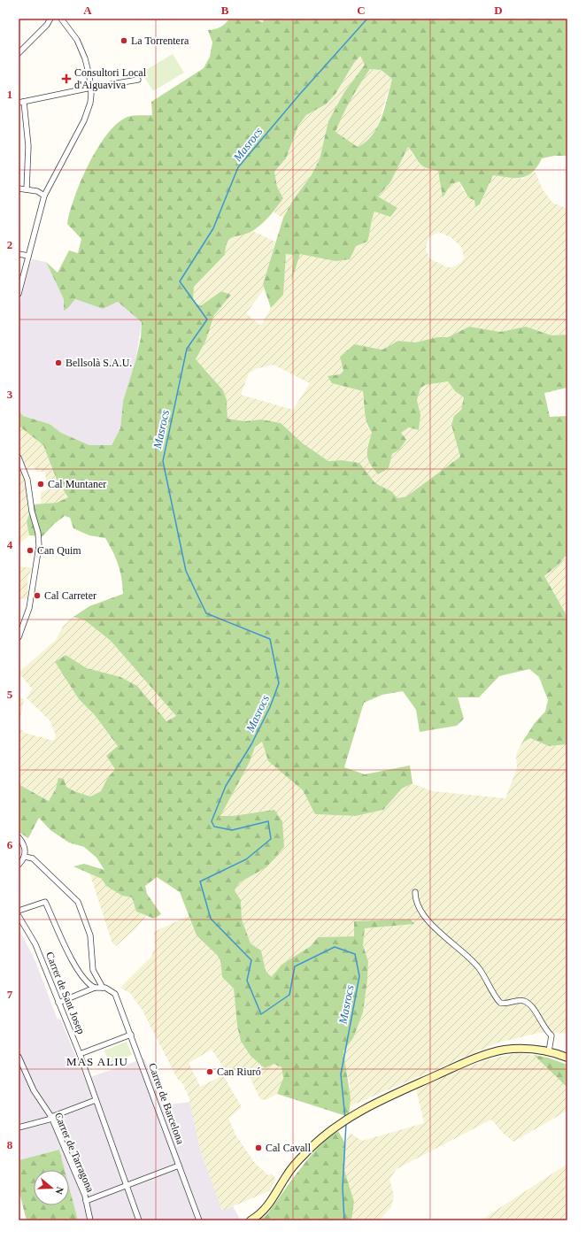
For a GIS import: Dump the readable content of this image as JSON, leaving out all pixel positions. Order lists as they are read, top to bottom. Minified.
{"streets":{"street":["Carrer de Sant Josep","Carrer de Barcelona","Carrer de Tarragona"]},"districts":["MAS ALIU"],"water":["Masrocs"],"places":{"other":["La Torrentera","Bellsolà S.A.U.","Cal Muntaner","Can Quim","Cal Carreter","Can Riuró","Cal Cavall"],"health":["Consultori Local d'Aiguaviva"]},"north":"right","grid":{"columns":["A","B","C","D"],"rows":["1","2","3","4","5","6","7","8"]}}
